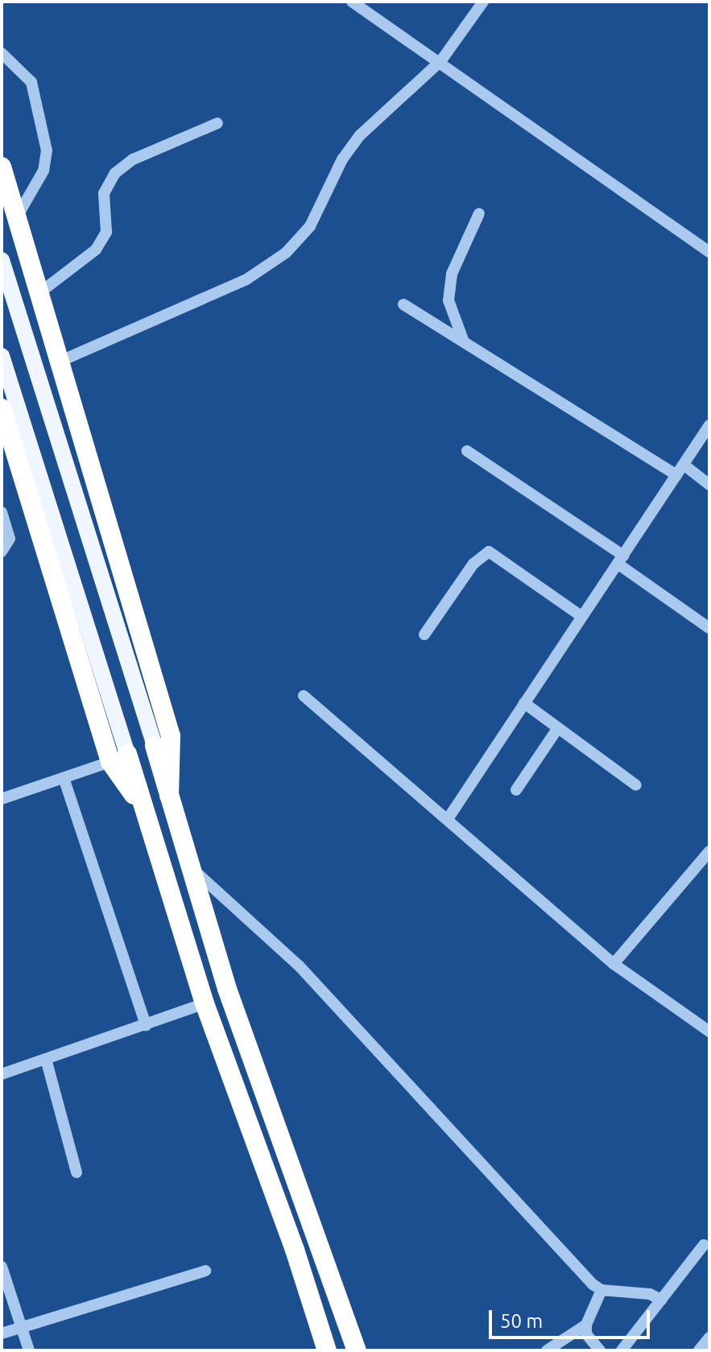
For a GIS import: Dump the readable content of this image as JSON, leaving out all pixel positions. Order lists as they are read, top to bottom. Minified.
{"scale_bar":"50 m"}
